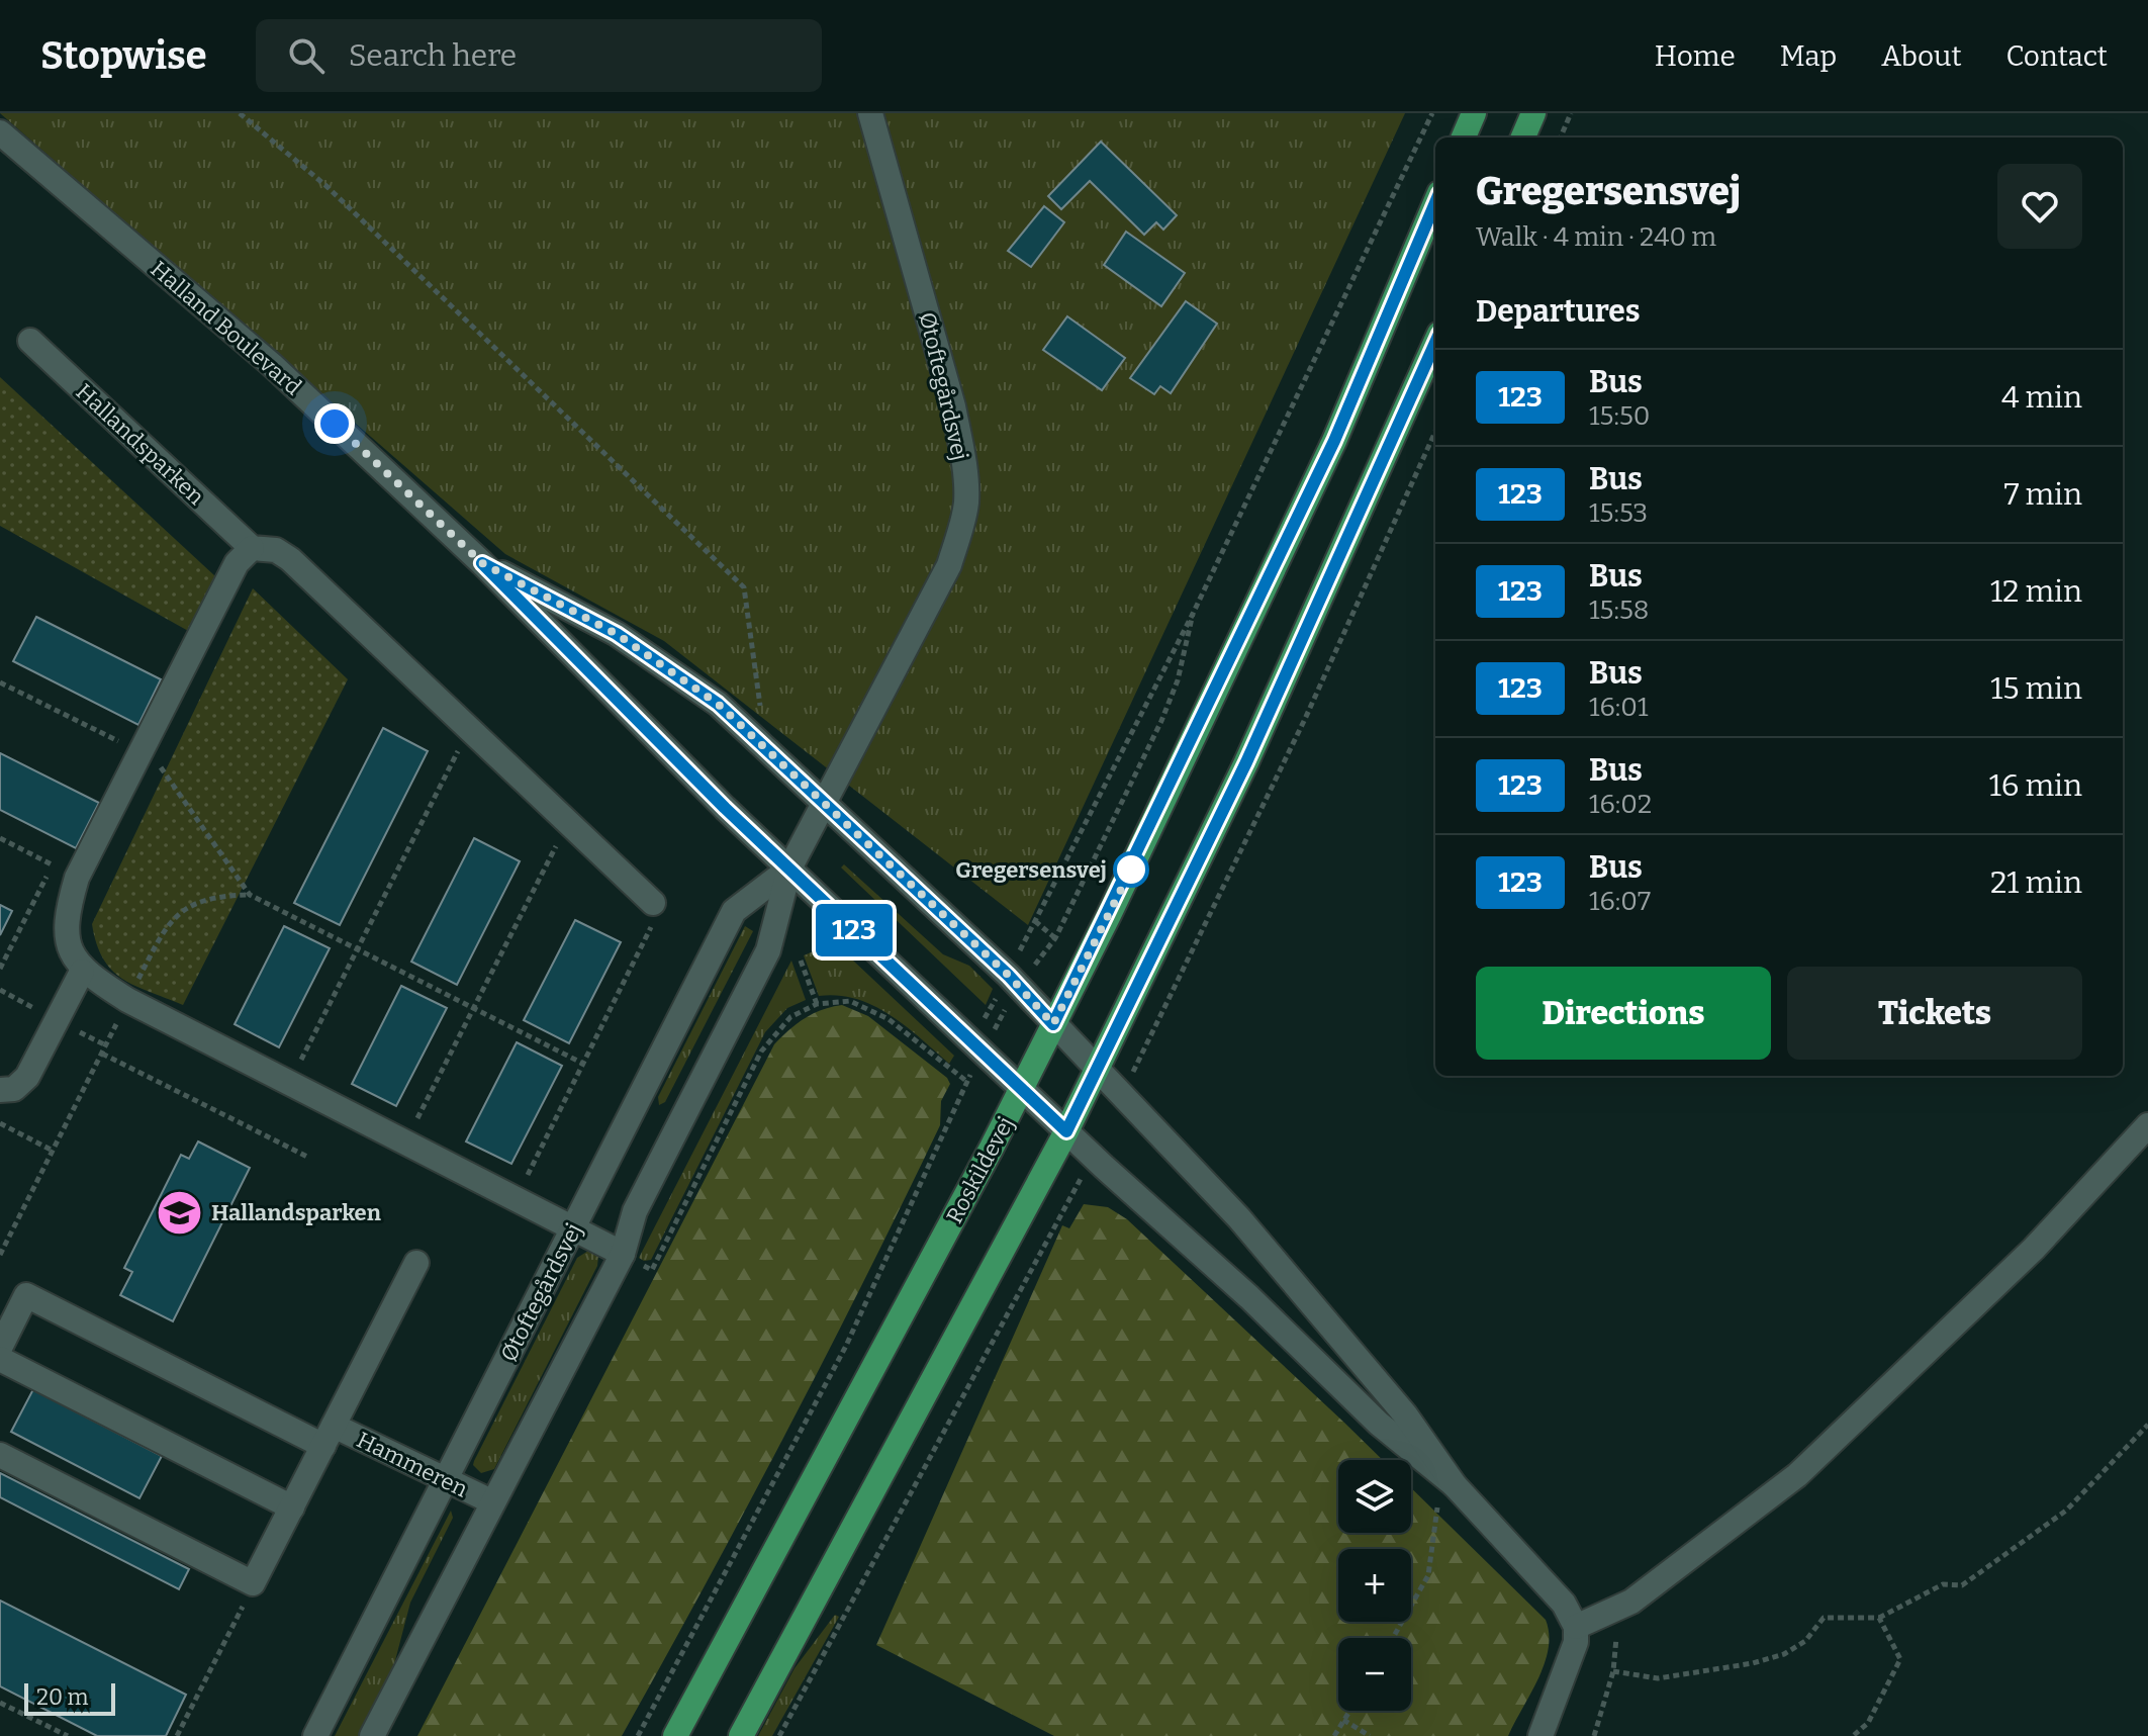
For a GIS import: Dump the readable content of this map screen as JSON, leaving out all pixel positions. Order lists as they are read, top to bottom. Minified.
{"streets":{"main road":["Roskildevej"],"street":["Halland Boulevard","Øtoftegårdsvej","Hallandsparken","Hammeren"]},"crossings":[["Halland Boulevard","Øtoftegårdsvej"],["Halland Boulevard","Roskildevej"],["Øtoftegårdsvej","Hammeren"]],"places":{"other":["Gregersensvej"],"school or university":["Hallandsparken"]},"lines":["bus line 123"],"scale_bar":"20 m","page":{"header":"Stopwise","search":"Search here","nav":["Home","Map","About","Contact"],"on_map":"123","heading":[["Gregersensvej","Walk · 4 min · 240 m"],"Departures"],"list":[{"mark":"123","name":"Bus","note":"15:50","value":"4 min"},{"mark":"123","name":"Bus","note":"15:53","value":"7 min"},{"mark":"123","name":"Bus","note":"15:58","value":"12 min"},{"mark":"123","name":"Bus","note":"16:01","value":"15 min"},{"mark":"123","name":"Bus","note":"16:02","value":"16 min"},{"mark":"123","name":"Bus","note":"16:07","value":"21 min"}],"buttons":["Directions","Tickets"],"map_buttons":["+","−"],"scale":"20 m"}}
